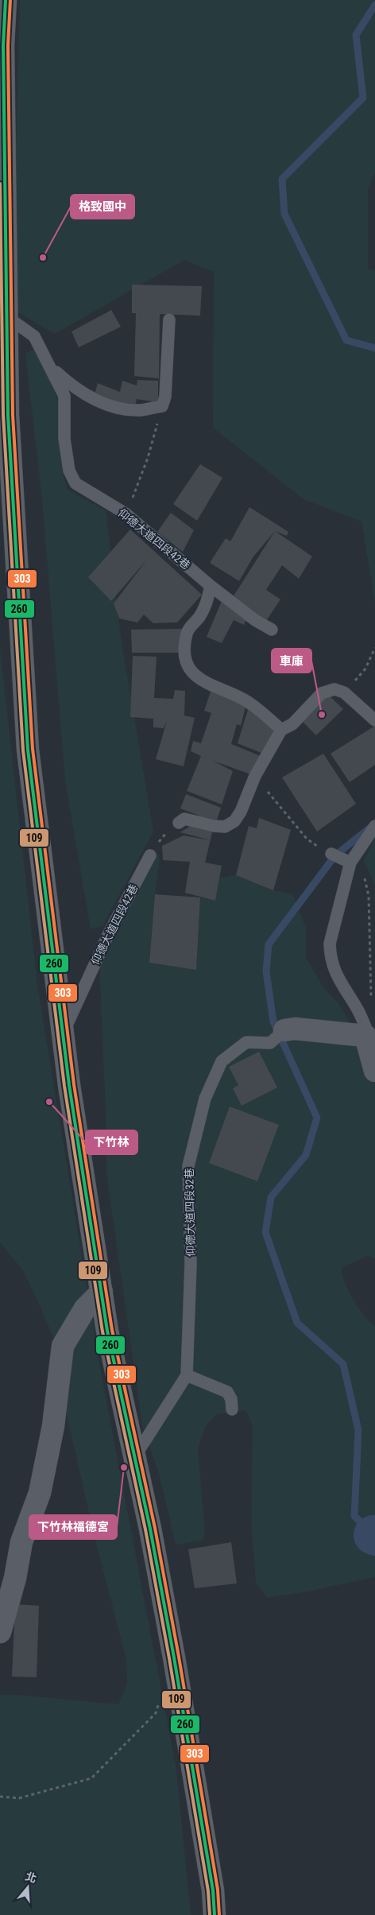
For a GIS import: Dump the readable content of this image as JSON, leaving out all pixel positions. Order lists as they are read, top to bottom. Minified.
{"streets":{"street":["仰德大道四段32巷"],"lane":["仰德大道四段42巷"]},"places":["格致國中","車庫","下竹林","下竹林福德宮"],"lines":["transit line 260","transit line 303","transit line 109"],"north":"top"}
